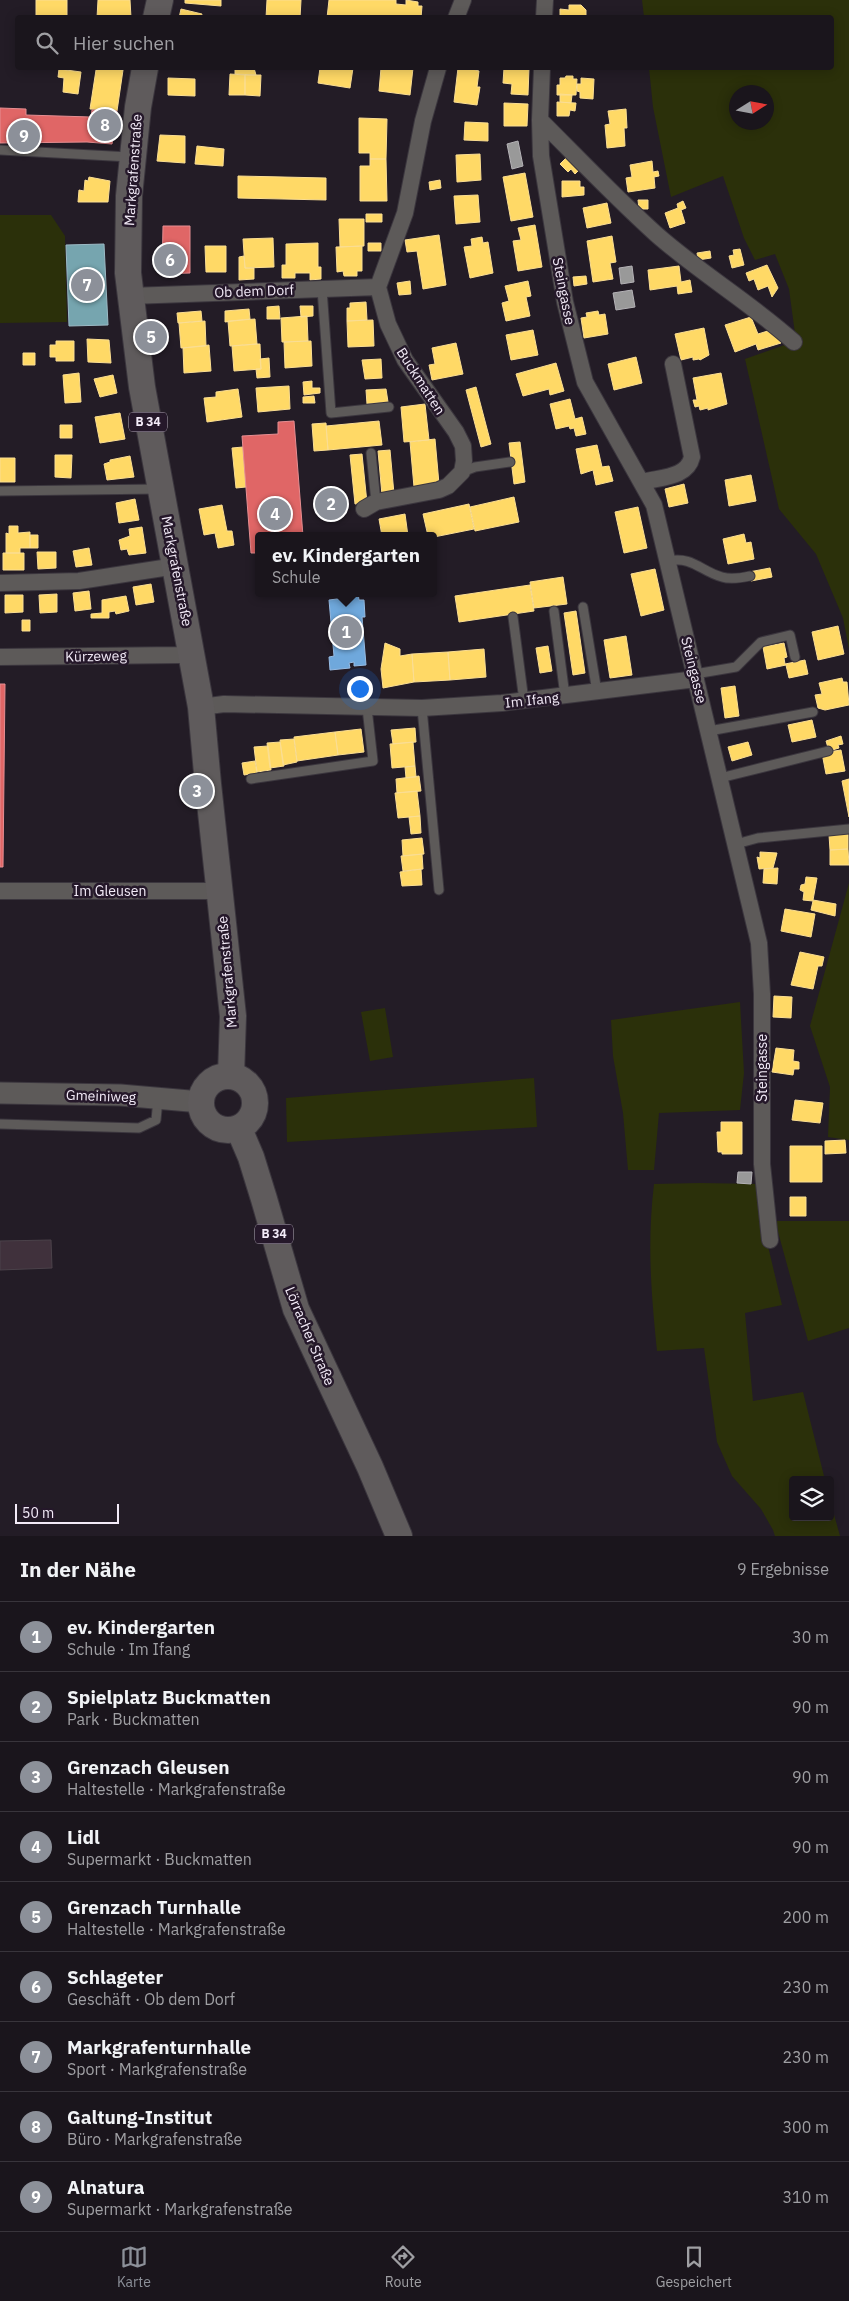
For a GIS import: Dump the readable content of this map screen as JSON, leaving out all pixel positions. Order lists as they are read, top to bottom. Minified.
{"streets":{"main road":["Markgrafenstraße","B 34","Lörracher Straße"],"street":["Ob dem Dorf","Steingasse","Buckmatten","Kürzeweg","Im Ifang","Im Gleusen","Gmeiniweg"]},"crossings":[["Markgrafenstraße","Ob dem Dorf"],["Markgrafenstraße","Kürzeweg"],["Markgrafenstraße","Im Ifang"],["Markgrafenstraße","Im Gleusen"],["Markgrafenstraße","Gmeiniweg"],["Markgrafenstraße","Lörracher Straße"],["Ob dem Dorf","Buckmatten"],["Steingasse","Im Ifang"],["Gmeiniweg","Lörracher Straße"]],"scale_bar":"50 m","north":"right","page":{"search":"Hier suchen","pins":["8","9","6","7","5","2","4","1","3"],"popup":["ev. Kindergarten","Schule"],"scale":"50 m","heading":["In der Nähe","9 Ergebnisse"],"list":[{"mark":"1","name":"ev. Kindergarten","note":"Schule · Im Ifang","value":"30 m"},{"mark":"2","name":"Spielplatz Buckmatten","note":"Park · Buckmatten","value":"90 m"},{"mark":"3","name":"Grenzach Gleusen","note":"Haltestelle · Markgrafenstraße","value":"90 m"},{"mark":"4","name":"Lidl","note":"Supermarkt · Buckmatten","value":"90 m"},{"mark":"5","name":"Grenzach Turnhalle","note":"Haltestelle · Markgrafenstraße","value":"200 m"},{"mark":"6","name":"Schlageter","note":"Geschäft · Ob dem Dorf","value":"230 m"},{"mark":"7","name":"Markgrafenturnhalle","note":"Sport · Markgrafenstraße","value":"230 m"},{"mark":"8","name":"Galtung-Institut","note":"Büro · Markgrafenstraße","value":"300 m"},{"mark":"9","name":"Alnatura","note":"Supermarkt · Markgrafenstraße","value":"310 m"}],"nav":["Karte","Route","Gespeichert"]}}
